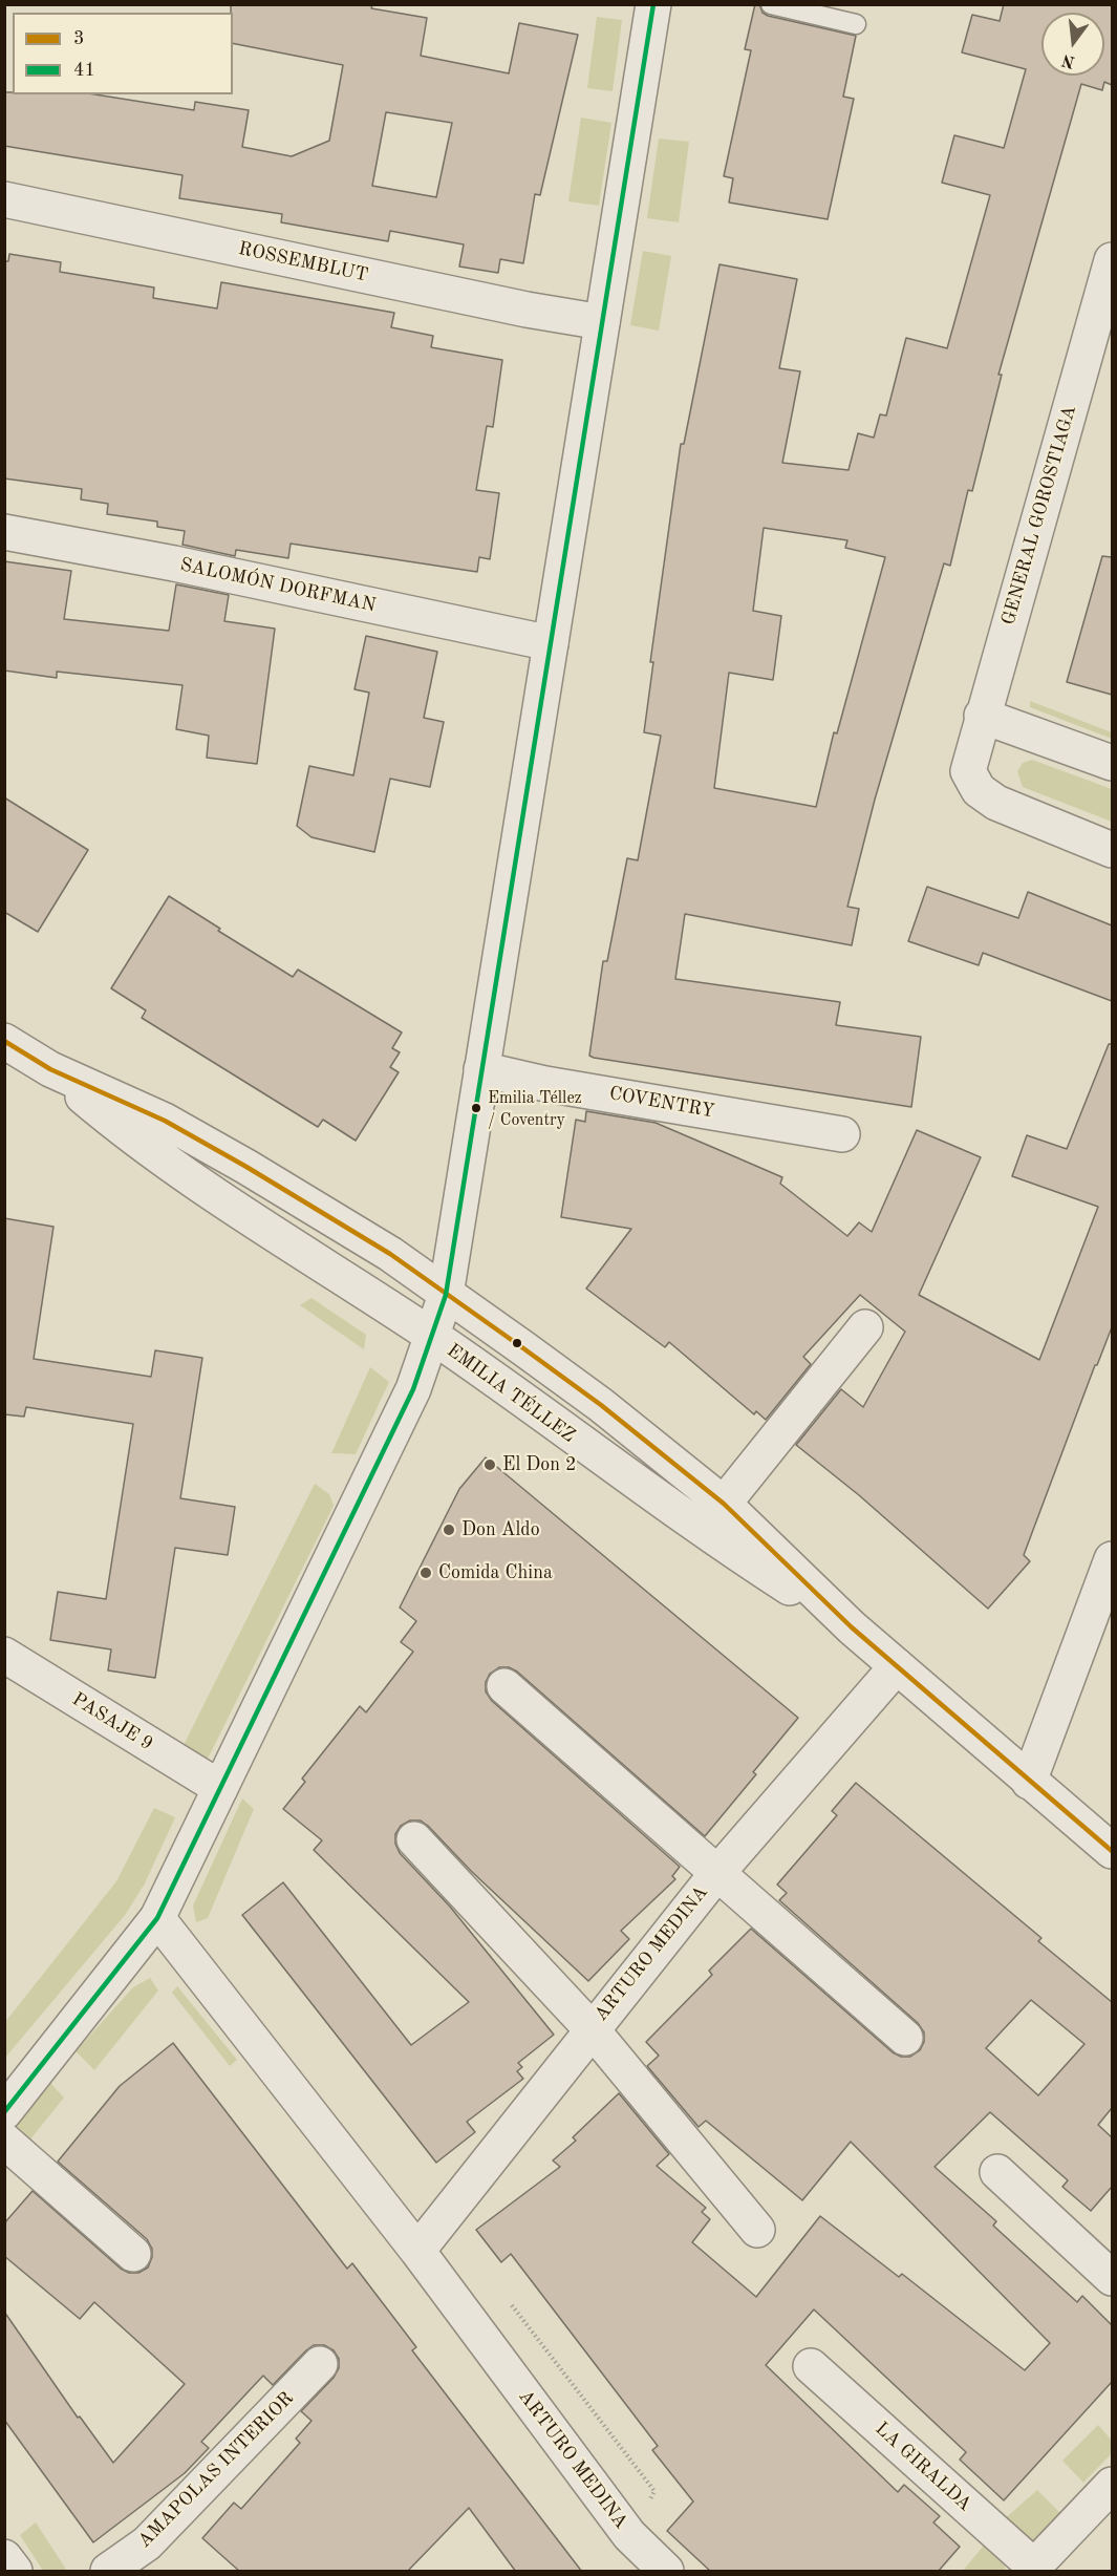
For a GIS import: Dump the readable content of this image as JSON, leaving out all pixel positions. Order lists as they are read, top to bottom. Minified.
{"streets":{"street":["ROSSEMBLUT","GENERAL GOROSTIAGA","SALOMÓN DORFMAN","COVENTRY","EMILIA TÉLLEZ","PASAJE 9","ARTURO MEDINA","LA GIRALDA","AMAPOLAS INTERIOR"]},"crossings":[["EMILIA TÉLLEZ","ARTURO MEDINA"]],"places":["Emilia Téllez / Coventry","El Don 2","Don Aldo","Comida China"],"lines":["transit line 41","transit line 3"],"legend":["3","41"],"north":"bottom"}
